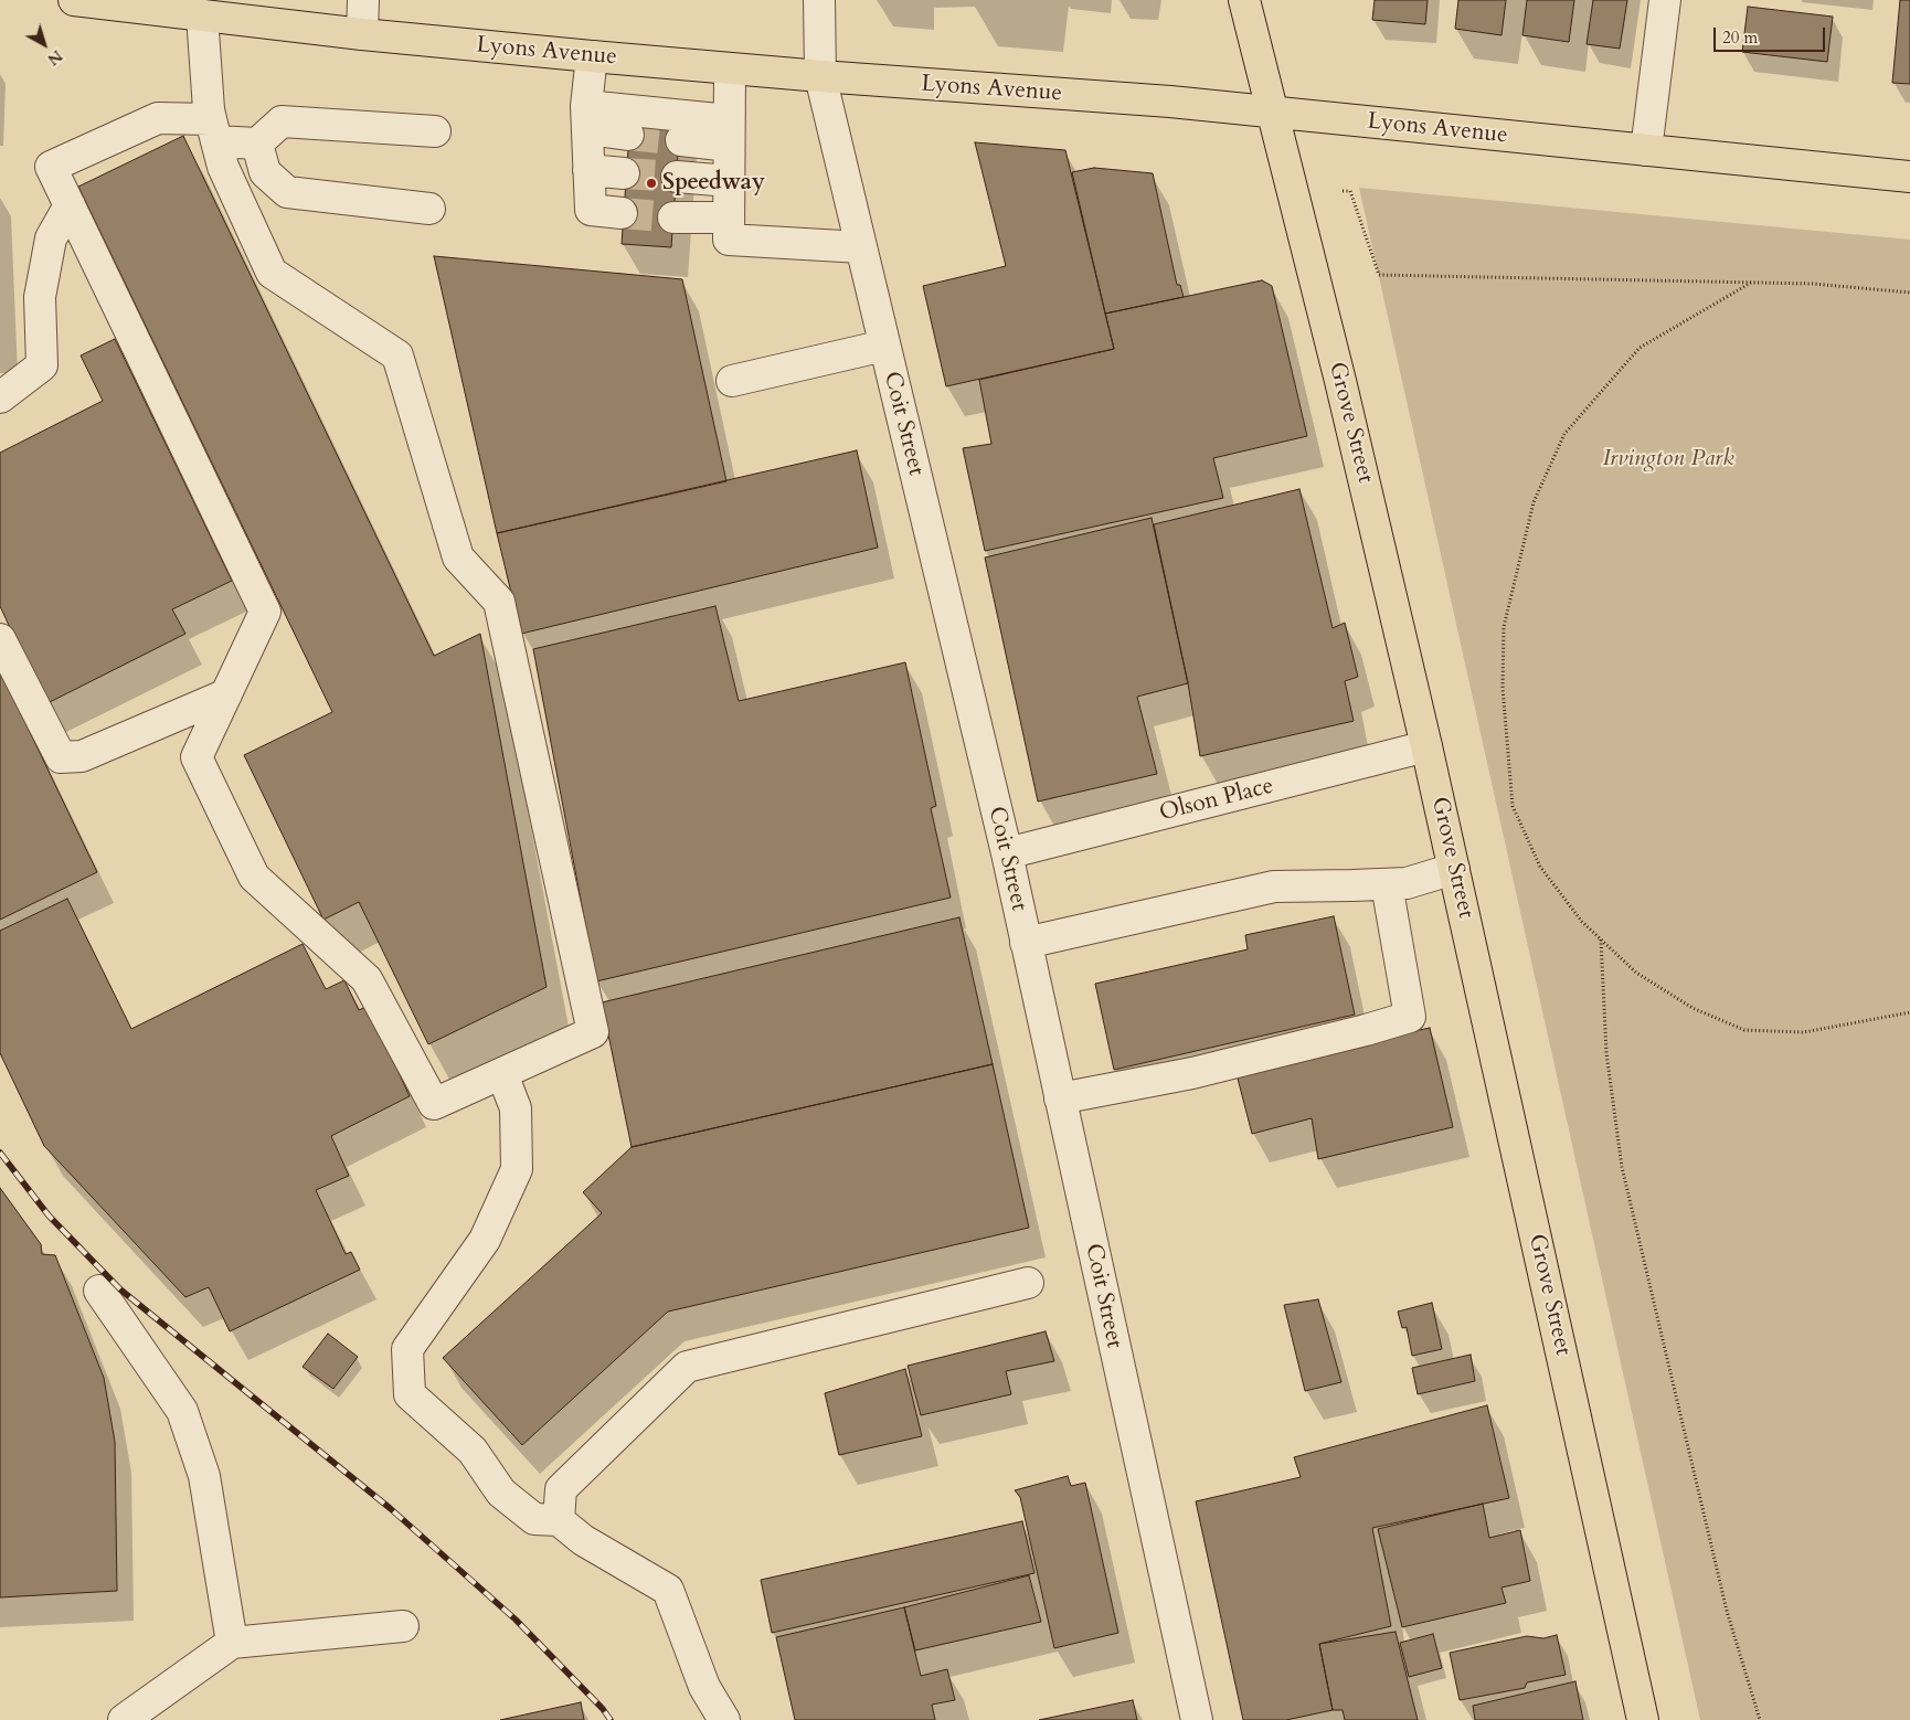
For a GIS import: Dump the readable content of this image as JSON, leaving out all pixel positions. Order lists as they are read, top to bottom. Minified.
{"streets":{"main road":["Lyons Avenue","Grove Street"],"street":["Coit Street","Olson Place"]},"crossings":[["Lyons Avenue","Grove Street"],["Lyons Avenue","Coit Street"],["Grove Street","Olson Place"],["Coit Street","Olson Place"]],"parks":["Irvington Park"],"places":["Speedway"],"scale_bar":"20 m","north":"bottom right"}
